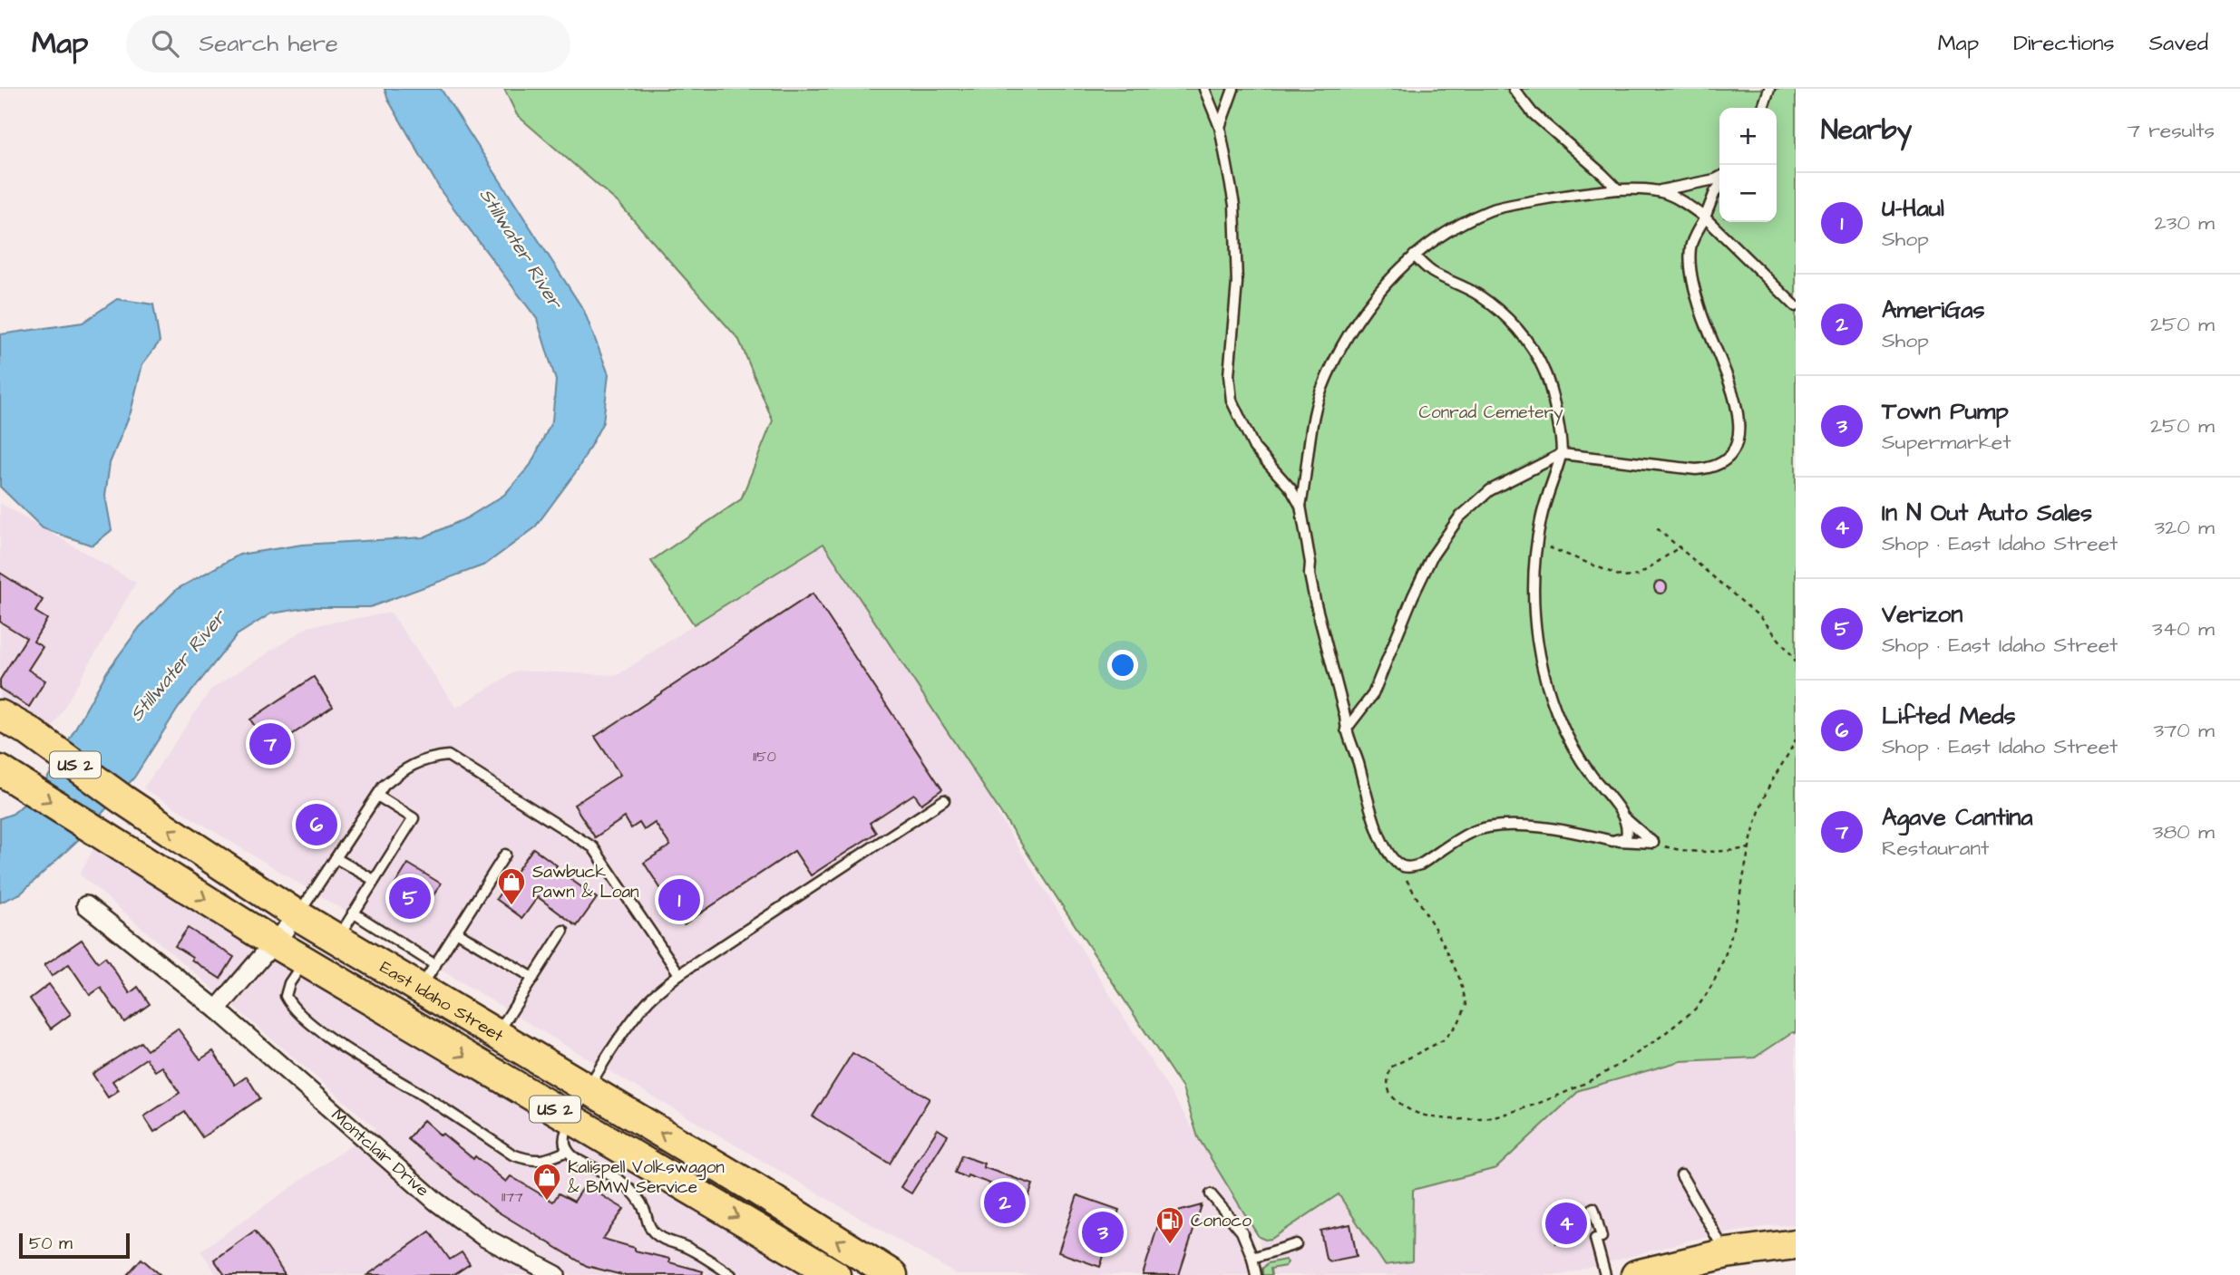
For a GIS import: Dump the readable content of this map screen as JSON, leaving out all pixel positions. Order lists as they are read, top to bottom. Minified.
{"streets":{"highway":["US 2","East Idaho Street"],"street":["Montclair Drive"]},"water":["Stillwater River"],"parks":["Conrad Cemetery"],"places":{"shop":["Sawbuck Pawn & Loan","Kalispell Volkswagon & BMW Service"],"fuel station":["Conoco"]},"house_numbers":["1150","1177"],"scale_bar":"50 m","page":{"header":"Map","search":"Search here","nav":["Map","Directions","Saved"],"heading":["Nearby","7 results"],"map_buttons":["+","−"],"list":[{"mark":"1","name":"U-Haul","note":"Shop","value":"230 m"},{"mark":"2","name":"AmeriGas","note":"Shop","value":"250 m"},{"mark":"3","name":"Town Pump","note":"Supermarket","value":"250 m"},{"mark":"4","name":"In N Out Auto Sales","note":"Shop · East Idaho Street","value":"320 m"},{"mark":"5","name":"Verizon","note":"Shop · East Idaho Street","value":"340 m"},{"mark":"6","name":"Lifted Meds","note":"Shop · East Idaho Street","value":"370 m"},{"mark":"7","name":"Agave Cantina","note":"Restaurant","value":"380 m"}],"pins":["7","6","5","1","2","4","3"],"scale":"50 m"}}
